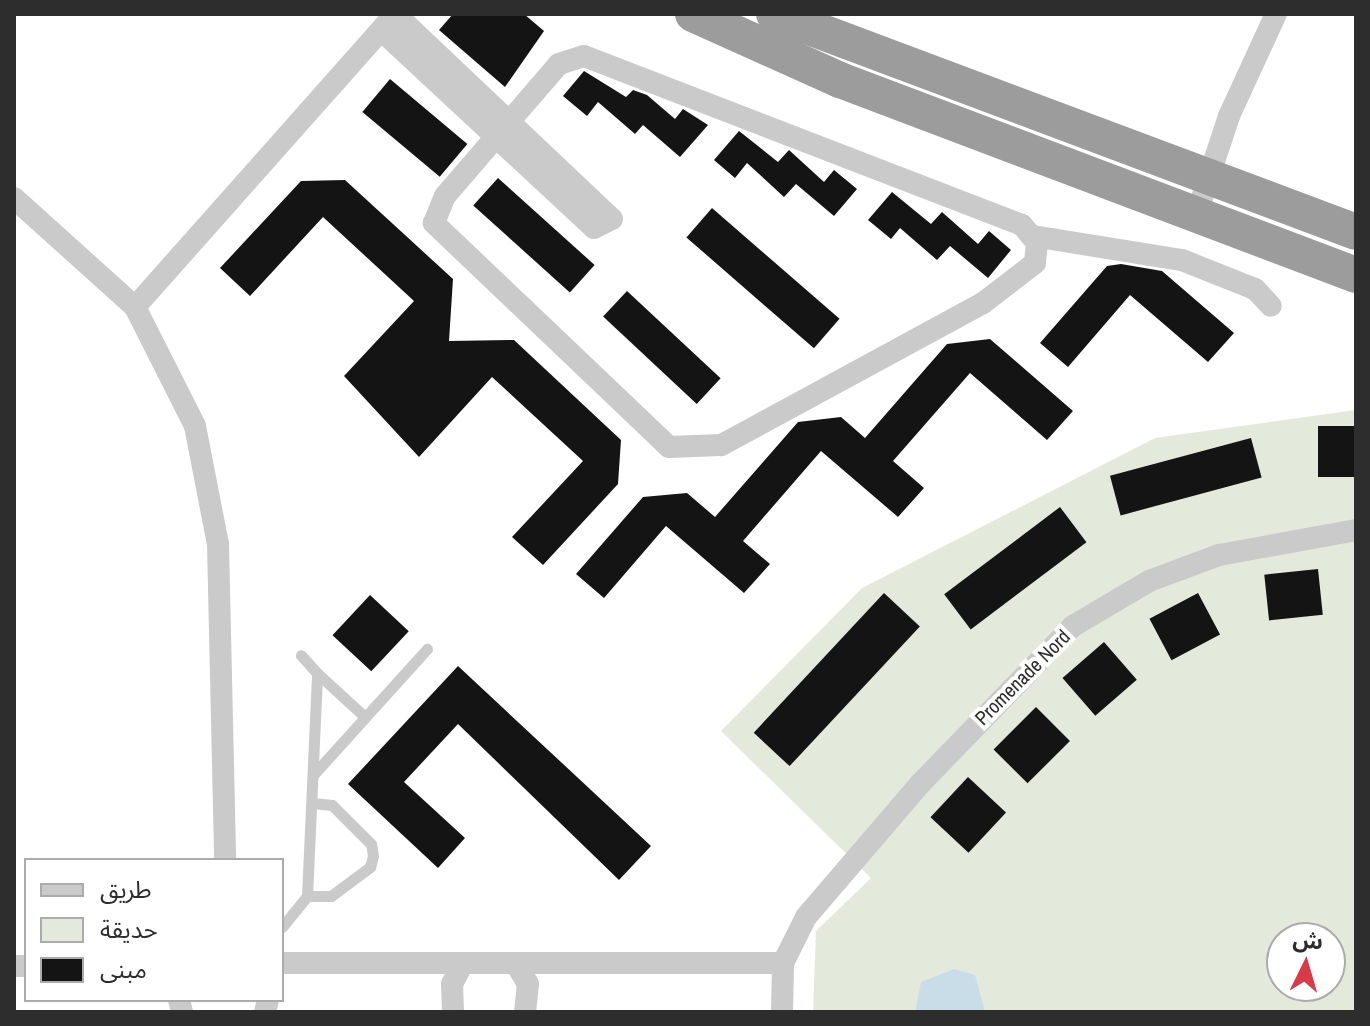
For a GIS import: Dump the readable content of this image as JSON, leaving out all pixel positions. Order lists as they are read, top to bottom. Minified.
{"streets":{"street":["Promenade Nord"]},"legend":["طريق","حديقة","مبنى"],"north":"top"}
